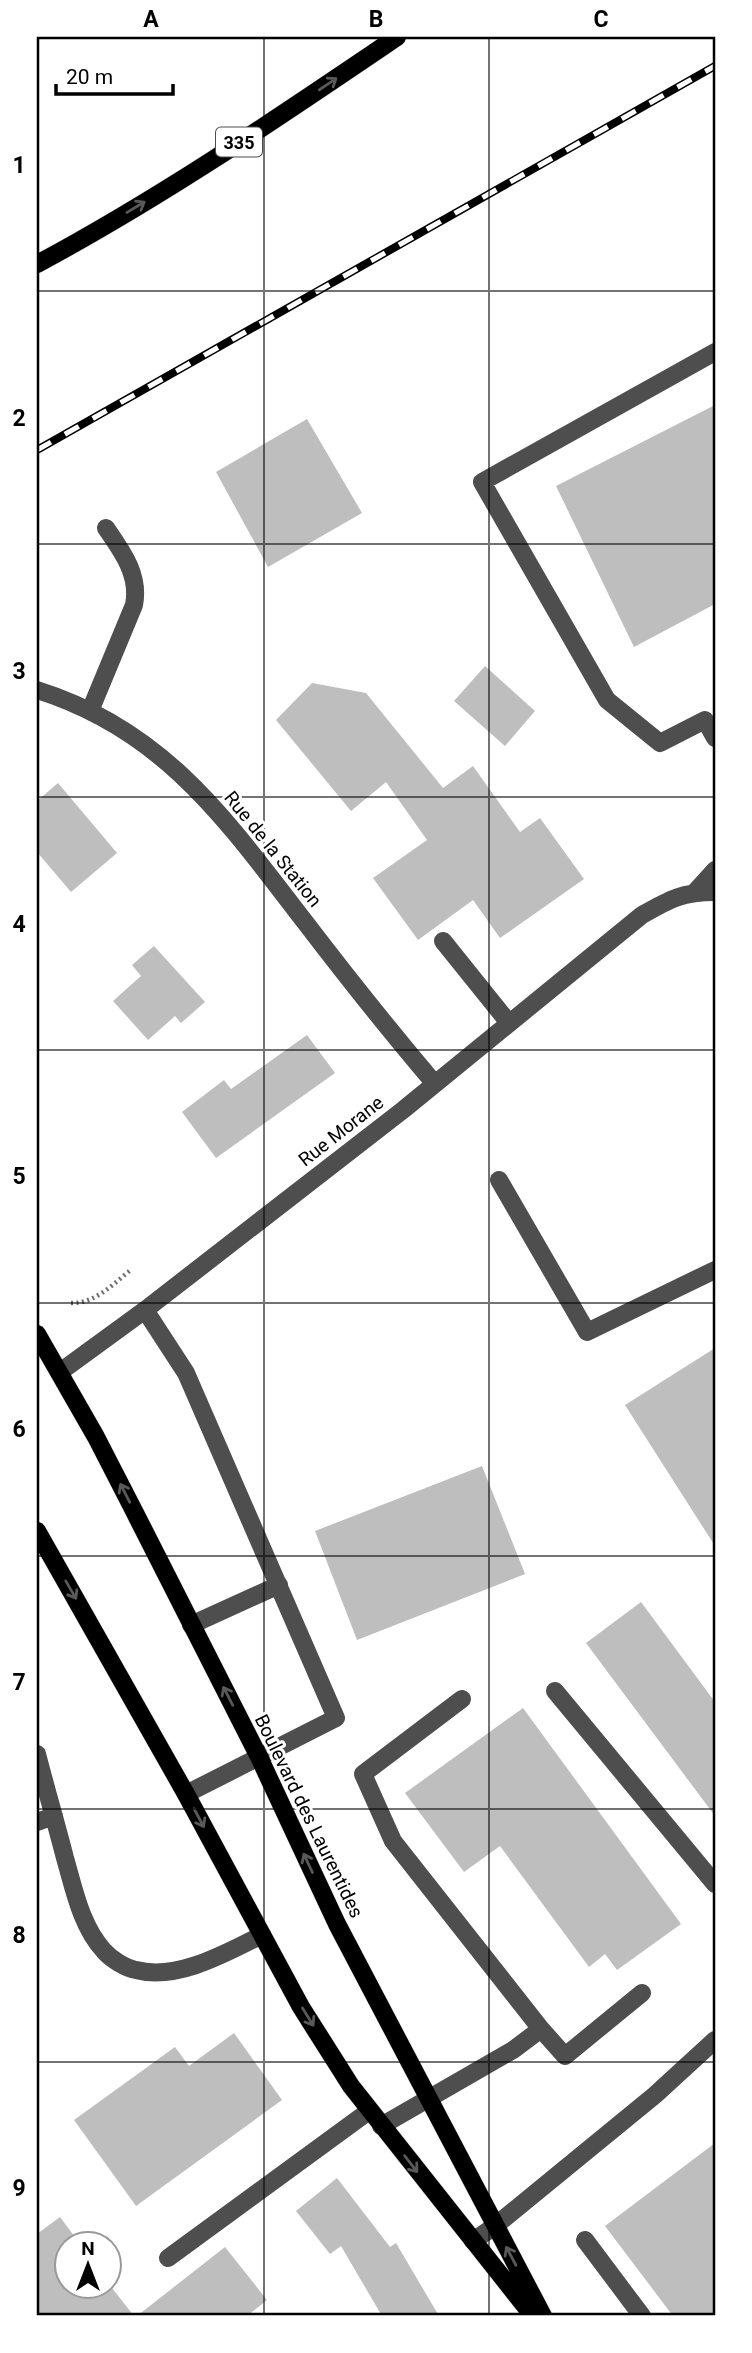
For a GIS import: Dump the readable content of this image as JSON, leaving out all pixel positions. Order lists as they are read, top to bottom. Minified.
{"streets":{"main road":["335","Boulevard des Laurentides"],"street":["Rue de la Station","Rue Morane"]},"crossings":[["Rue de la Station","Rue Morane"],["Rue Morane","Boulevard des Laurentides"]],"scale_bar":"20 m","north":"top","grid":{"columns":["A","B","C"],"rows":["1","2","3","4","5","6","7","8","9"]}}
